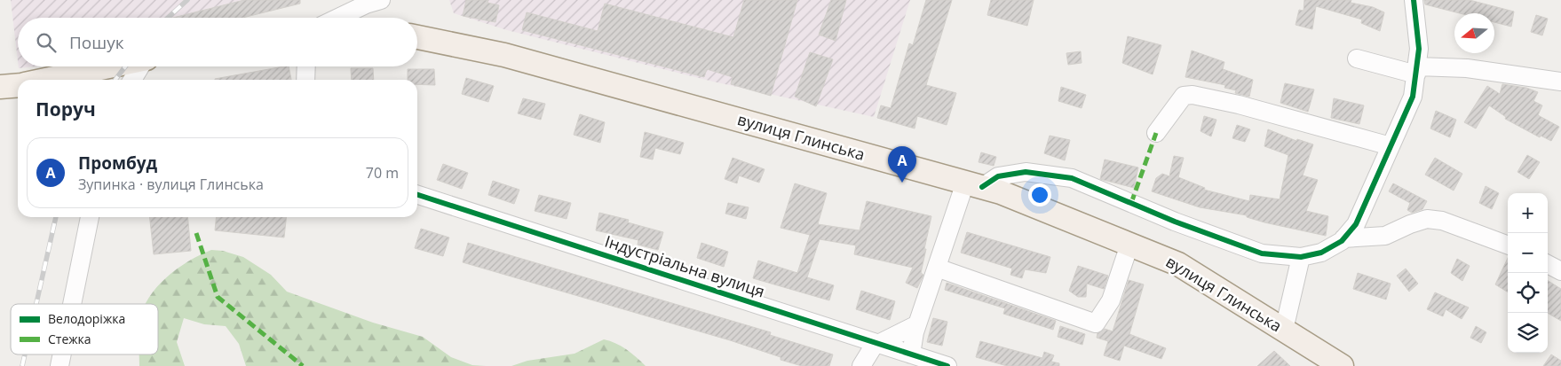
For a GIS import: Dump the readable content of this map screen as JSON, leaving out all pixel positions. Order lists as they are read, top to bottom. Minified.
{"streets":{"main road":["вулиця Глинська"],"street":["Індустріальна вулиця"]},"legend":["Велодоріжка","Стежка"],"north":"left","page":{"search":"Пошук","heading":"Поруч","list":[{"mark":"A","name":"Промбуд","note":"Зупинка · вулиця Глинська","value":"70 m"}],"pins":"A","map_buttons":["+","−"]}}
